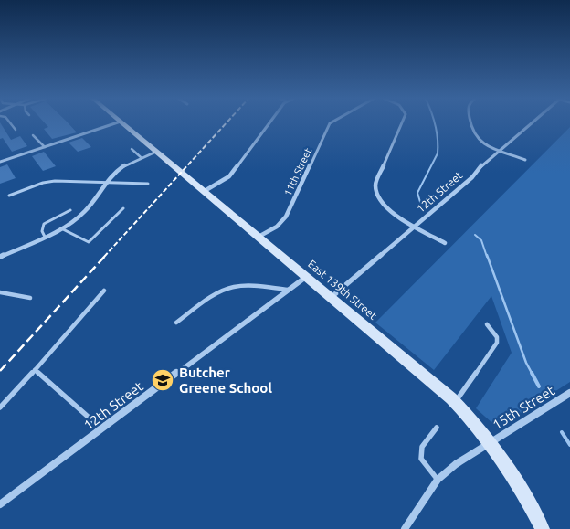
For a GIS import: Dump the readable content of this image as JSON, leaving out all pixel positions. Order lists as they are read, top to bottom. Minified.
{"streets":{"street":["11th Street","12th Street","East 139th Street","15th Street"]},"crossings":[["11th Street","East 139th Street"],["12th Street","East 139th Street"],["East 139th Street","15th Street"]],"places":{"school or university":["Butcher Greene School"]}}
